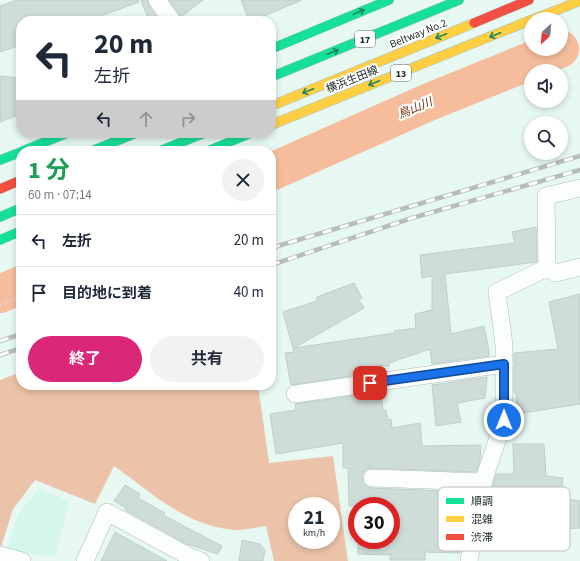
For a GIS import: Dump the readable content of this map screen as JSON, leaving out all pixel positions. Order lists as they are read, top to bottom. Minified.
{"streets":{"main road":["Beltway No.2","17","13","横浜生田線"]},"water":["鳥山川"],"legend":["順調","混雑","渋滞"],"north":"bottom left","page":{"turn":["20 m","左折"],"heading":["1 分","60 m · 07:14"],"list":[{"name":"左折","value":"20 m"},{"name":"目的地に到着","value":"40 m"}],"buttons":["終了","共有"],"speed":"21 km/h","limit":"30"}}
